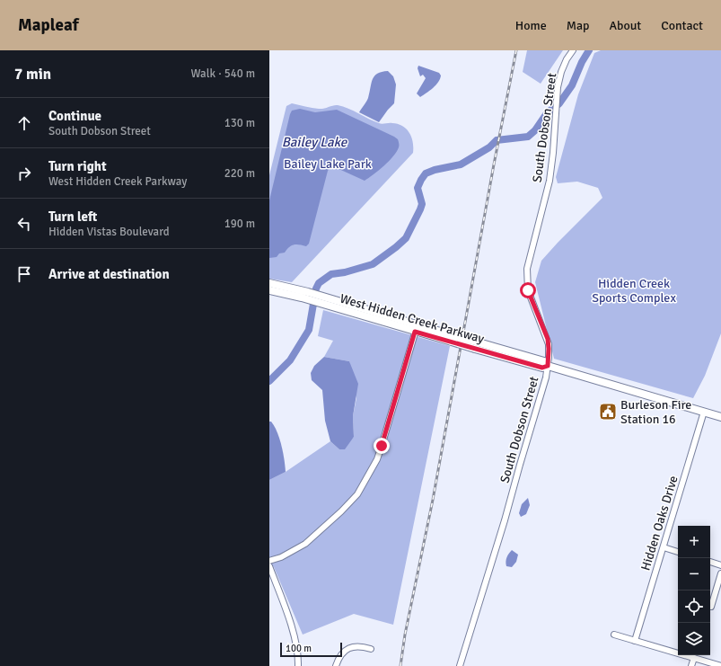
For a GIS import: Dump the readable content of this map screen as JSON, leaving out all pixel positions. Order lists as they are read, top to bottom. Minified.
{"streets":{"main road":["West Hidden Creek Parkway"],"street":["South Dobson Street","Hidden Oaks Drive"]},"crossings":[["South Dobson Street","West Hidden Creek Parkway"],["West Hidden Creek Parkway","Hidden Oaks Drive"]],"water":["Bailey Lake"],"parks":["Bailey Lake Park","Hidden Creek Sports Complex"],"places":{"public building":["Burleson Fire Station 16"]},"scale_bar":"100 m","page":{"header":"Mapleaf","nav":["Home","Map","About","Contact"],"heading":["7 min","Walk · 540 m"],"list":[["Continue","South Dobson Street","130 m"],["Turn right","West Hidden Creek Parkway","220 m"],["Turn left","Hidden Vistas Boulevard","190 m"],"Arrive at destination"],"map_buttons":["+","−"],"scale":"100 m"}}
